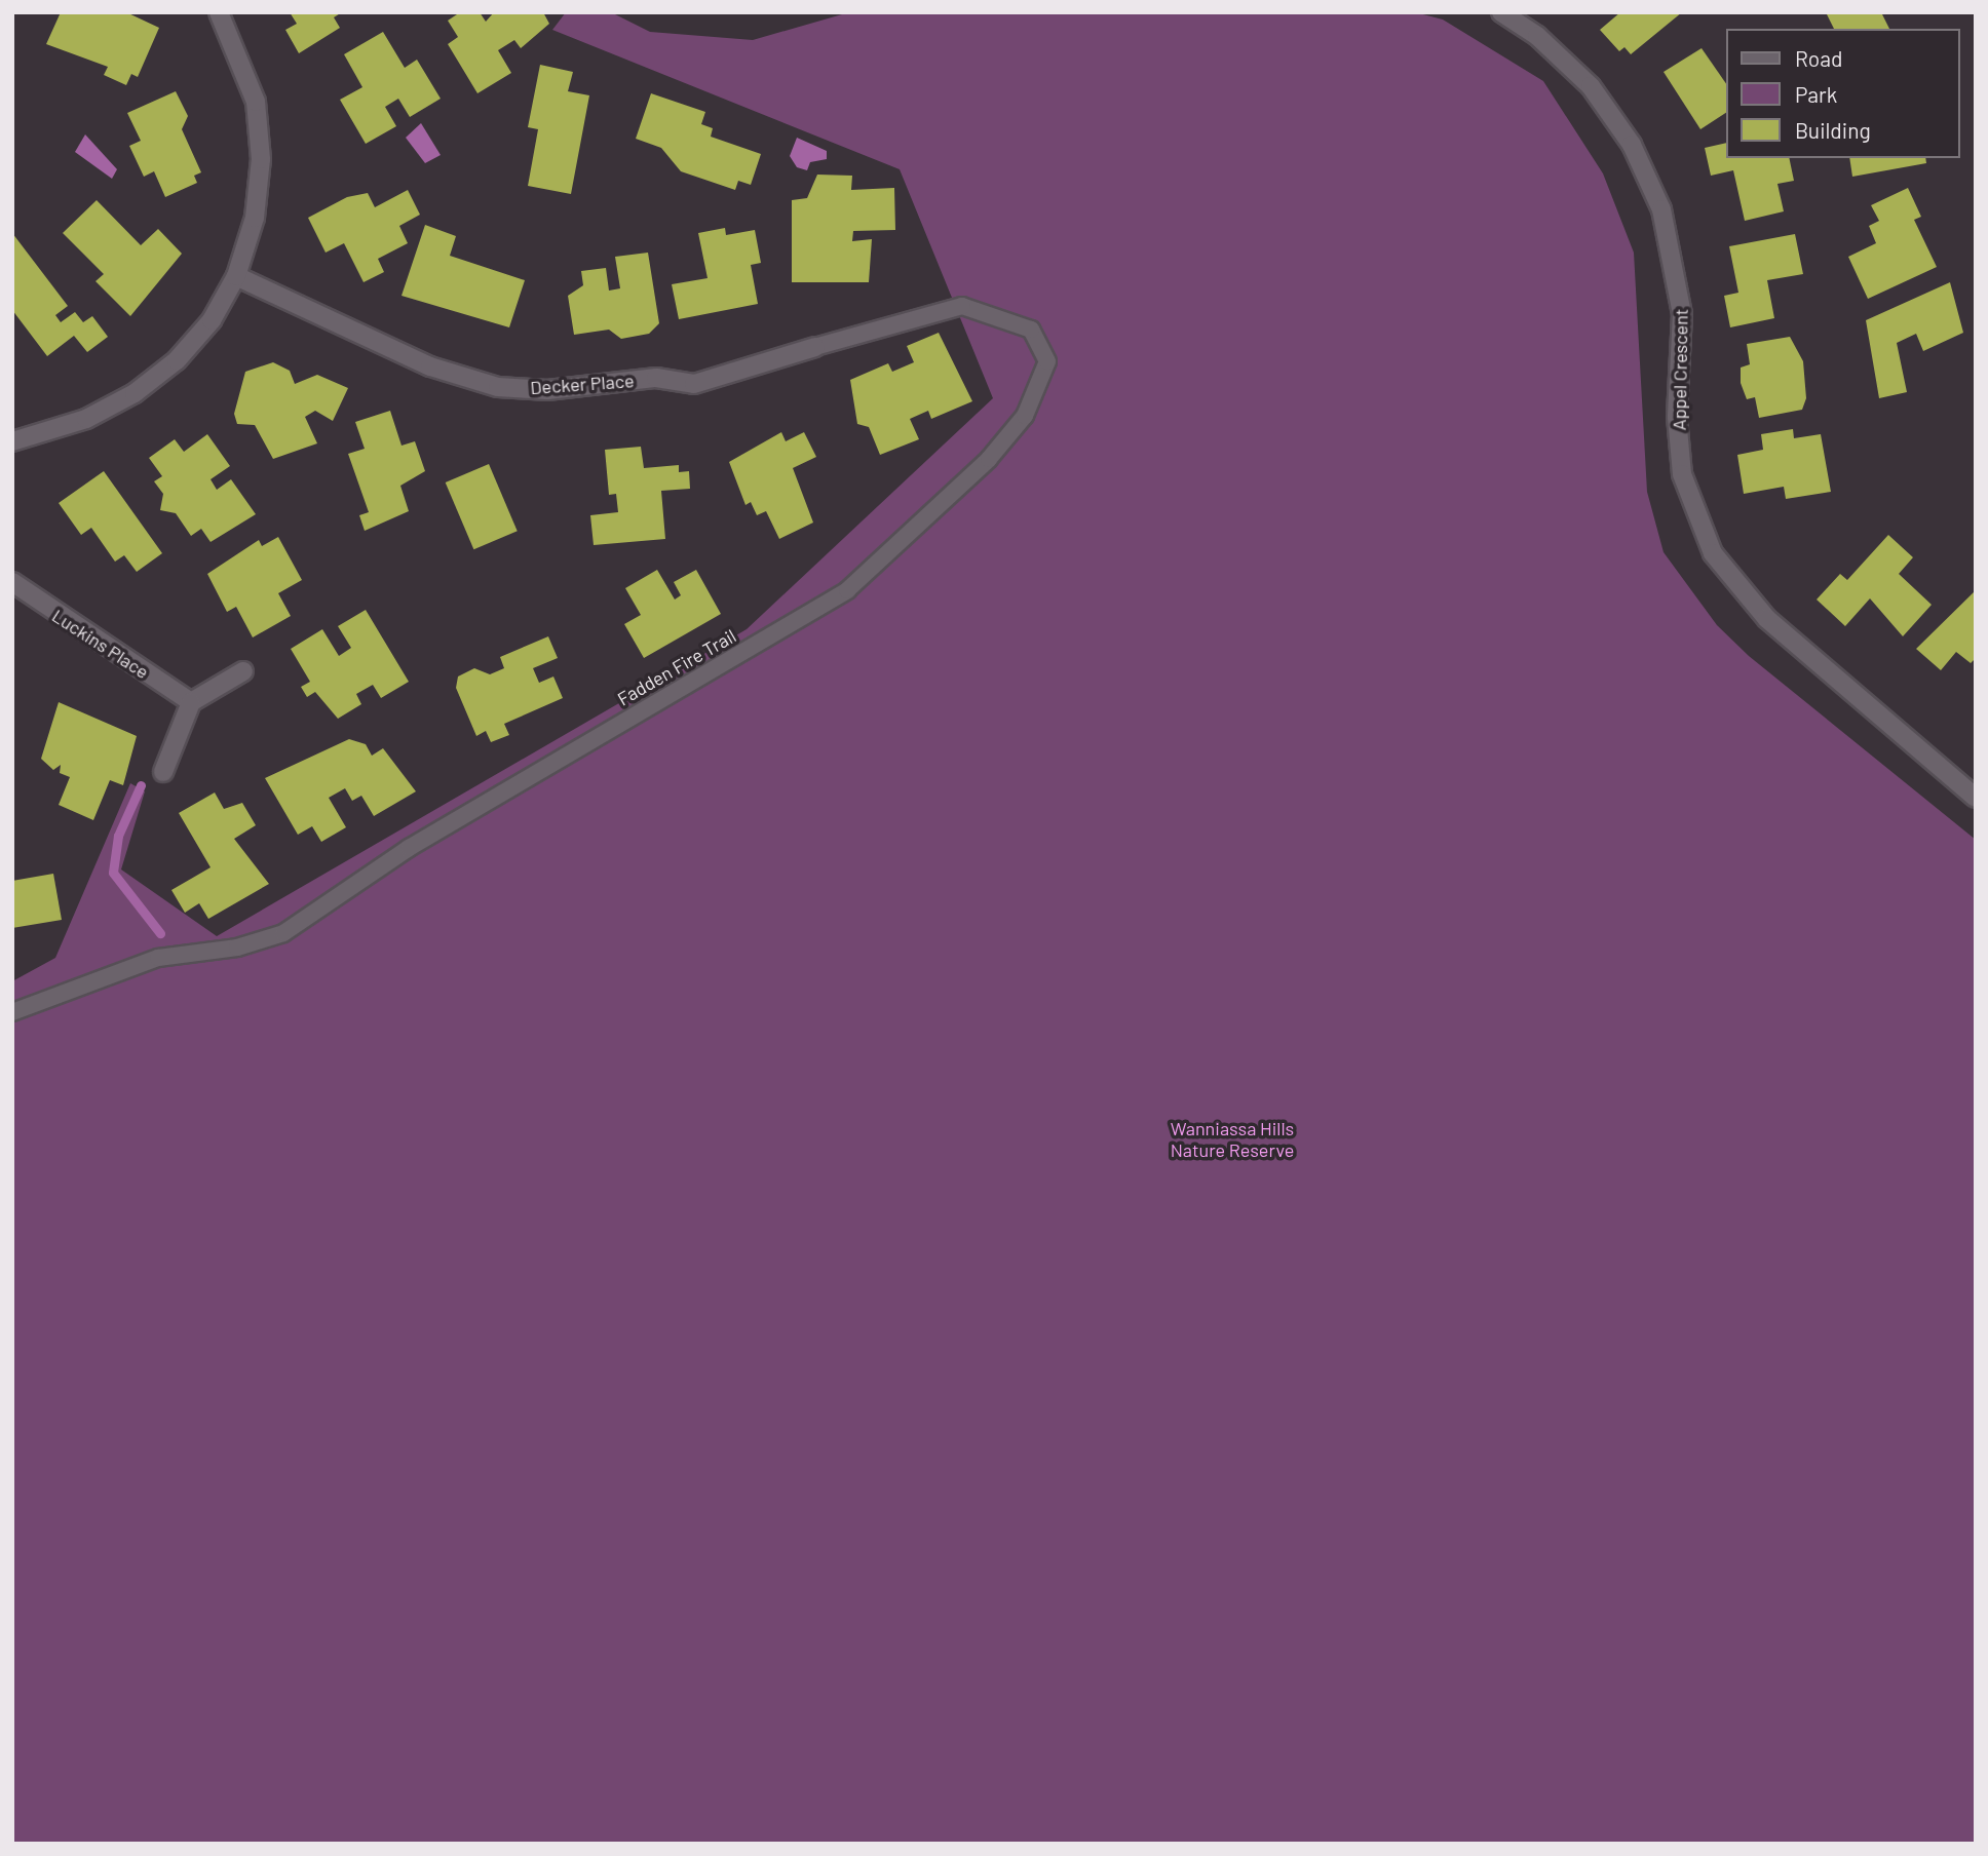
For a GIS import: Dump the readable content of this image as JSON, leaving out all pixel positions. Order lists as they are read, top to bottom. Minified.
{"streets":{"street":["Appel Crescent","Decker Place","Luckins Place"],"lane":["Fadden Fire Trail"]},"crossings":[["Decker Place","Fadden Fire Trail"]],"parks":["Wanniassa Hills Nature Reserve"],"legend":["Road","Park","Building"]}
